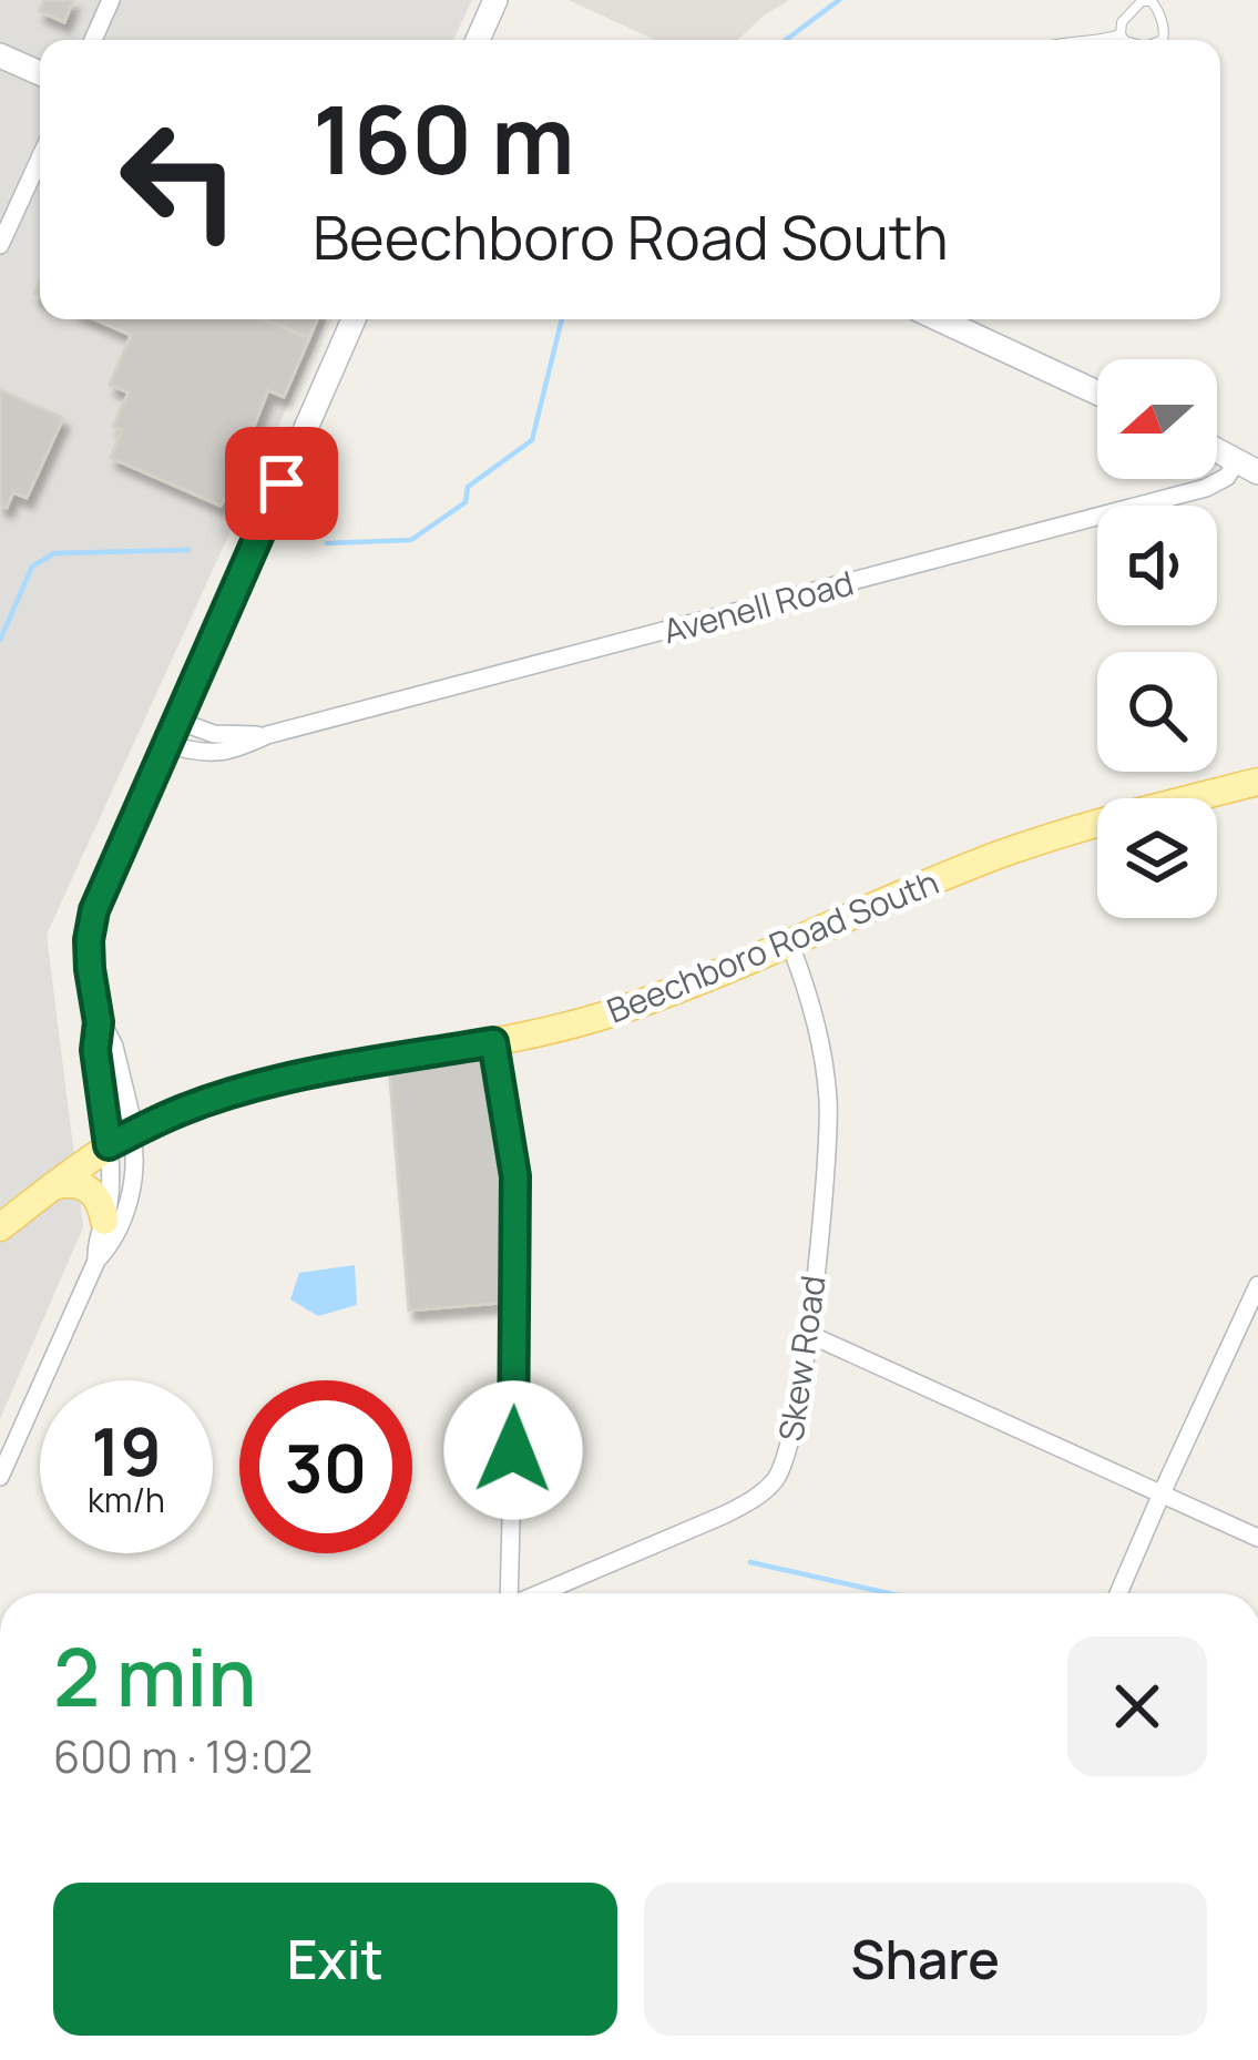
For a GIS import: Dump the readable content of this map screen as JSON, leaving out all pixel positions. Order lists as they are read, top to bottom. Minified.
{"streets":{"main road":["Beechboro Road South"],"street":["Avenell Road","Skew Road"]},"crossings":[["Beechboro Road South","Skew Road"]],"north":"left","page":{"turn":["160 m","Beechboro Road South"],"speed":"19 km/h","limit":"30","heading":["2 min","600 m · 19:02"],"buttons":["Exit","Share"]}}
